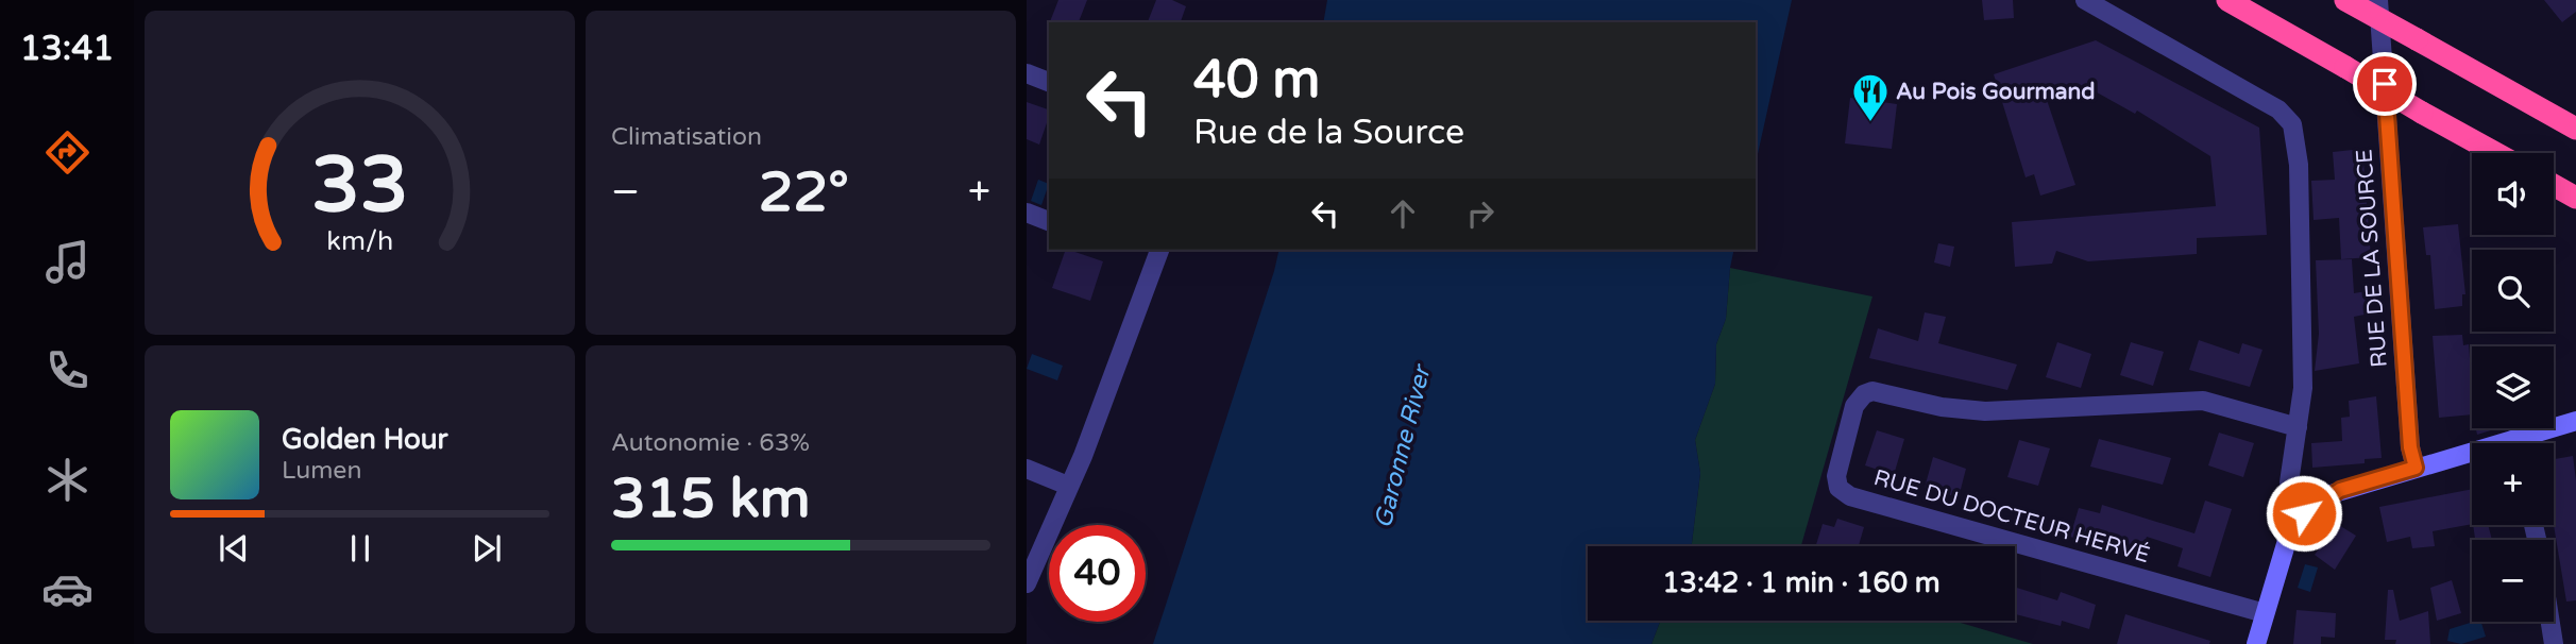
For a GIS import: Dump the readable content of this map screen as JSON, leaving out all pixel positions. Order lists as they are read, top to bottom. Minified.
{"streets":{"street":["RUE DE LA SOURCE","RUE DU DOCTEUR HERVÉ"]},"water":["Garonne River"],"places":{"restaurant":["Au Pois Gourmand"]},"page":{"tabs":"13:41","tile":["Climatisation",["Autonomie · 63%","315 km"]],"turn":["40 m","Rue de la Source"],"map_buttons":["+","−"],"heat":["−","22°","+"],"song":["Golden Hour","Lumen"],"limit":"40","trip":"13:42 · 1 min · 160 m","gauge":["33","km/h"]}}
